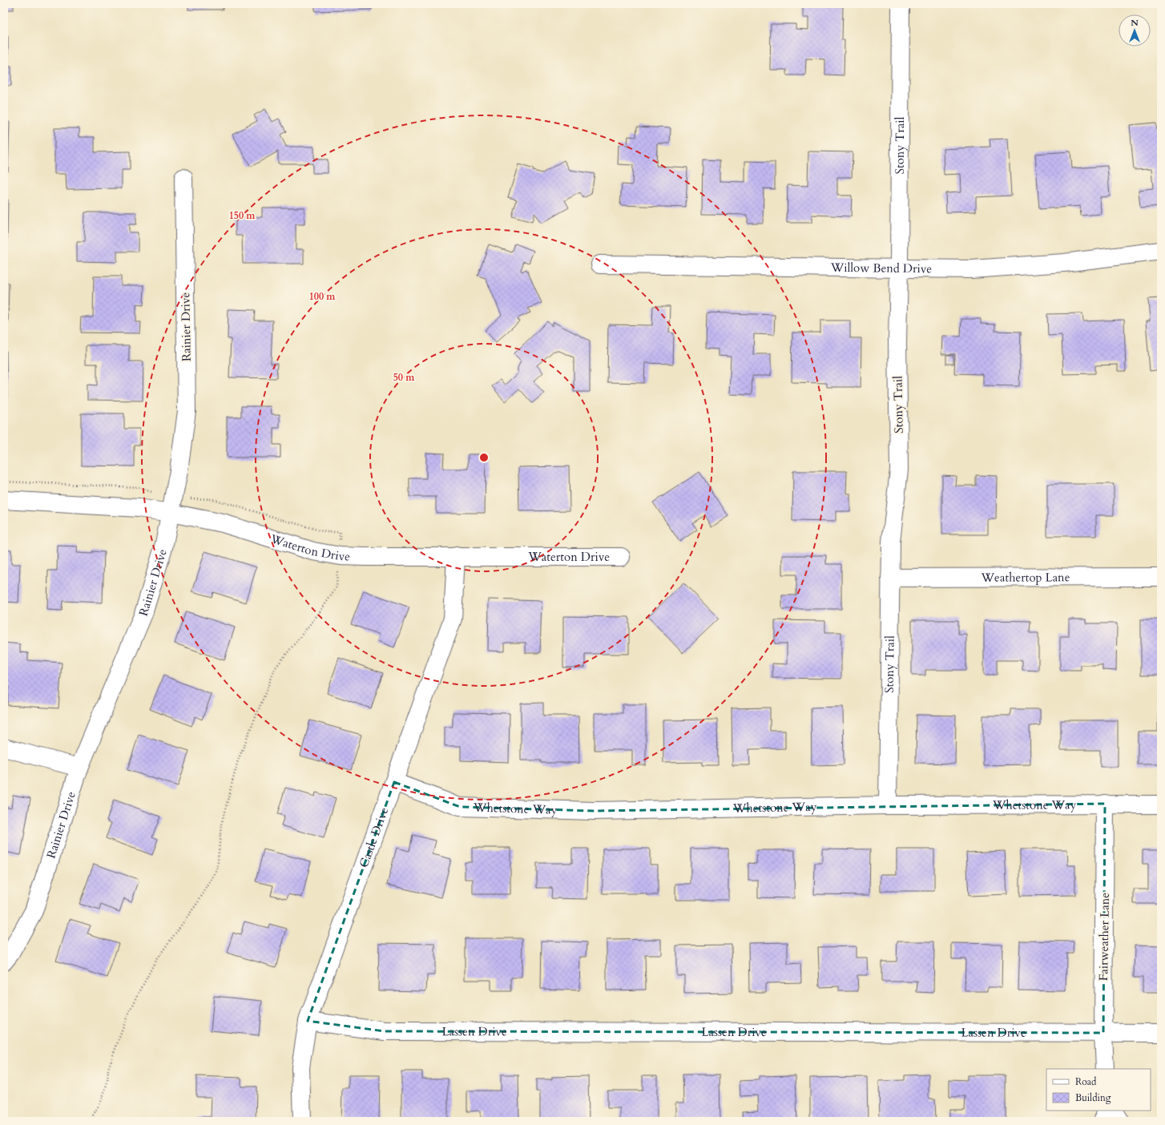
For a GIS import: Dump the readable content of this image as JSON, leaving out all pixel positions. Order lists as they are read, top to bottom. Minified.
{"streets":{"street":["Stony Trail","Willow Bend Drive","Rainier Drive","Waterton Drive","Weathertop Lane","Whetstone Way","Castle Drive","Fairweather Lane","Lassen Drive"]},"crossings":[["Stony Trail","Willow Bend Drive"],["Stony Trail","Weathertop Lane"],["Stony Trail","Whetstone Way"],["Rainier Drive","Waterton Drive"],["Waterton Drive","Castle Drive"],["Whetstone Way","Castle Drive"],["Whetstone Way","Fairweather Lane"],["Castle Drive","Lassen Drive"],["Fairweather Lane","Lassen Drive"]],"legend":["Road","Building"],"north":"top","rings":["150 m","100 m","50 m"]}
